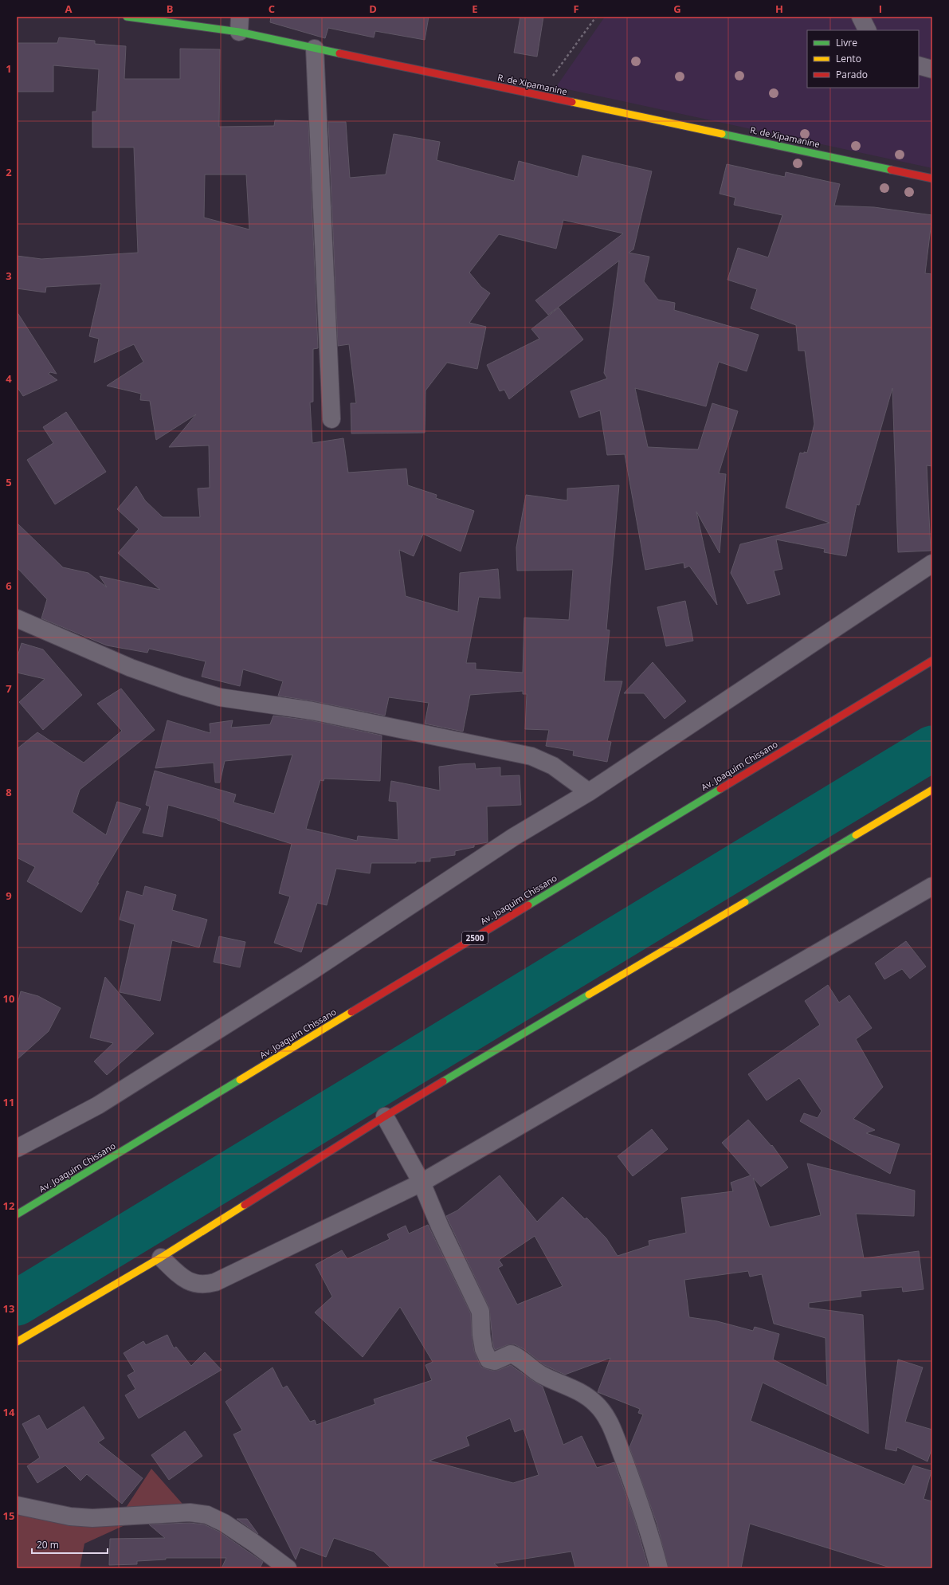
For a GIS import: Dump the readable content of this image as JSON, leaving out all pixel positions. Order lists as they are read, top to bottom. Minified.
{"streets":{"main road":["R. de Xipamanine","Av. Joaquim Chissano","2500"]},"legend":["Livre","Lento","Parado"],"scale_bar":"20 m","grid":{"columns":["A","B","C","D","E","F","G","H","I"],"rows":["1","2","3","4","5","6","7","8","9","10","11","12","13","14","15"]}}
